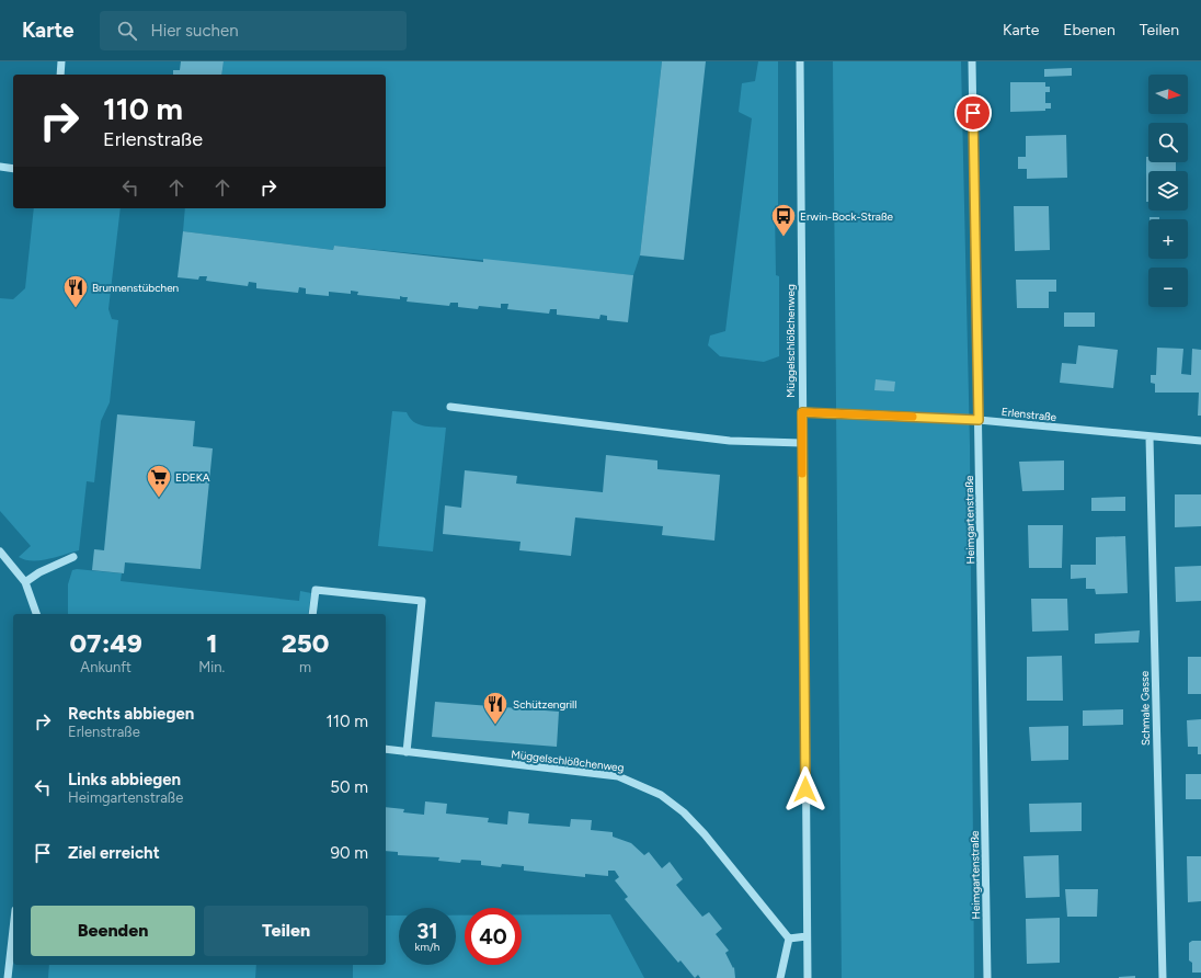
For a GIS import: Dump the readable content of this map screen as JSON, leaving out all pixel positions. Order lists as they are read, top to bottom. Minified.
{"streets":{"street":["Müggelschlößchenweg","Erlenstraße","Heimgartenstraße","Schmale Gasse"]},"crossings":[["Müggelschlößchenweg","Erlenstraße"],["Erlenstraße","Heimgartenstraße"],["Erlenstraße","Schmale Gasse"]],"places":{"bus stop":["Erwin-Bock-Straße"],"restaurant":["Brunnenstübchen","Schützengrill"],"supermarket":["EDEKA"]},"north":"right","page":{"header":"Karte","search":"Hier suchen","nav":["Karte","Ebenen","Teilen"],"map_buttons":["+","−"],"turn":["110 m","Erlenstraße"],"eta":["07:49","Ankunft","1","Min.","250","m"],"list":[{"name":"Rechts abbiegen","note":"Erlenstraße","value":"110 m"},{"name":"Links abbiegen","note":"Heimgartenstraße","value":"50 m"},{"name":"Ziel erreicht","value":"90 m"}],"buttons":["Beenden","Teilen"],"speed":"31 km/h","limit":"40"}}
